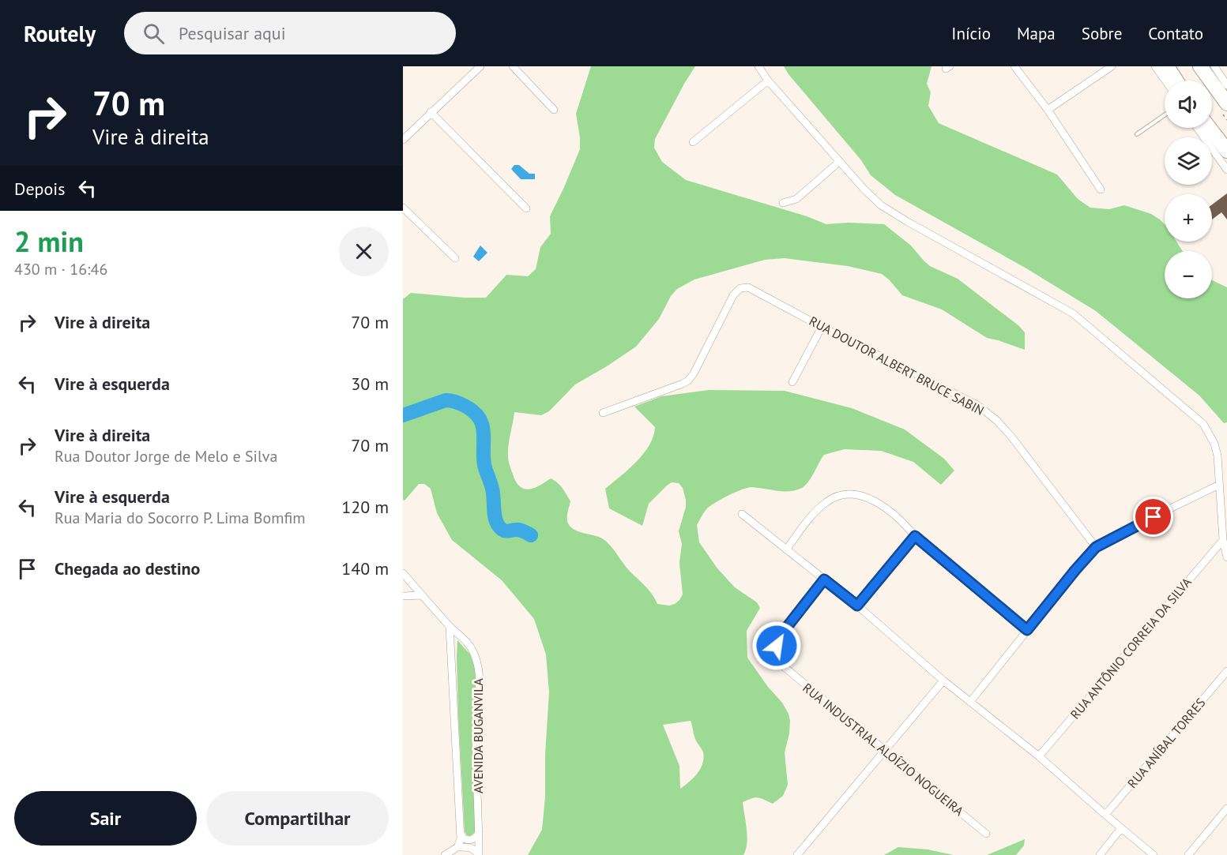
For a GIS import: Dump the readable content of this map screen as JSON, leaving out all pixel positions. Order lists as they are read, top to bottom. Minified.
{"streets":{"street":["RUA DOUTOR ALBERT BRUCE SABIN","RUA ANTÔNIO CORREIA DA SILVA","AVENIDA BUGANVILA","RUA ANÍBAL TORRES","RUA INDUSTRIAL ALOÍZIO NOGUEIRA"]},"page":{"header":"Routely","search":"Pesquisar aqui","nav":["Início","Mapa","Sobre","Contato"],"turn":["70 m","Vire à direita"],"map_buttons":["+","−"],"then":"Depois","heading":["2 min","430 m · 16:46"],"list":[{"name":"Vire à direita","value":"70 m"},{"name":"Vire à esquerda","value":"30 m"},{"name":"Vire à direita","note":"Rua Doutor Jorge de Melo e Silva","value":"70 m"},{"name":"Vire à esquerda","note":"Rua Maria do Socorro P. Lima Bomfim","value":"120 m"},{"name":"Chegada ao destino","value":"140 m"}],"buttons":["Sair","Compartilhar"]}}
